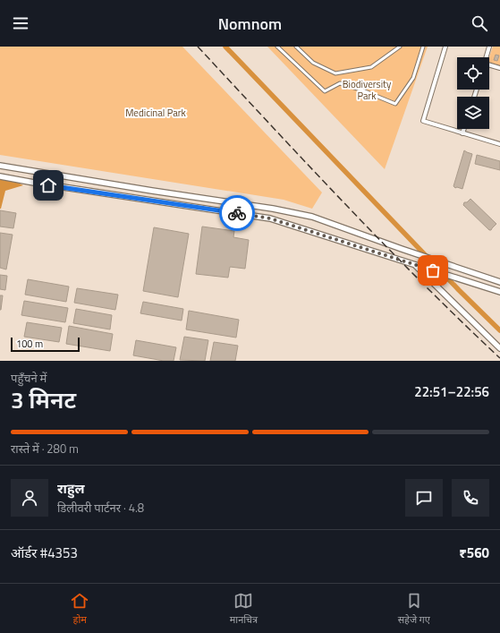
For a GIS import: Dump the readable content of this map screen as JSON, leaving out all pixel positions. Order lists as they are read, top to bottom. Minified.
{"parks":["Biodiversity Park","Medicinal Park"],"scale_bar":"100 m","page":{"header":"Nomnom","scale":"100 m","heading":["3 मिनट","पहुँचने में","22:51–22:56"],"panel":["राहुल","डिलीवरी पार्टनर · 4.8","ऑर्डर #4353","₹560"],"bar":"रास्ते में · 280 m","tabs":["होम","मानचित्र","सहेजे गए"]}}
